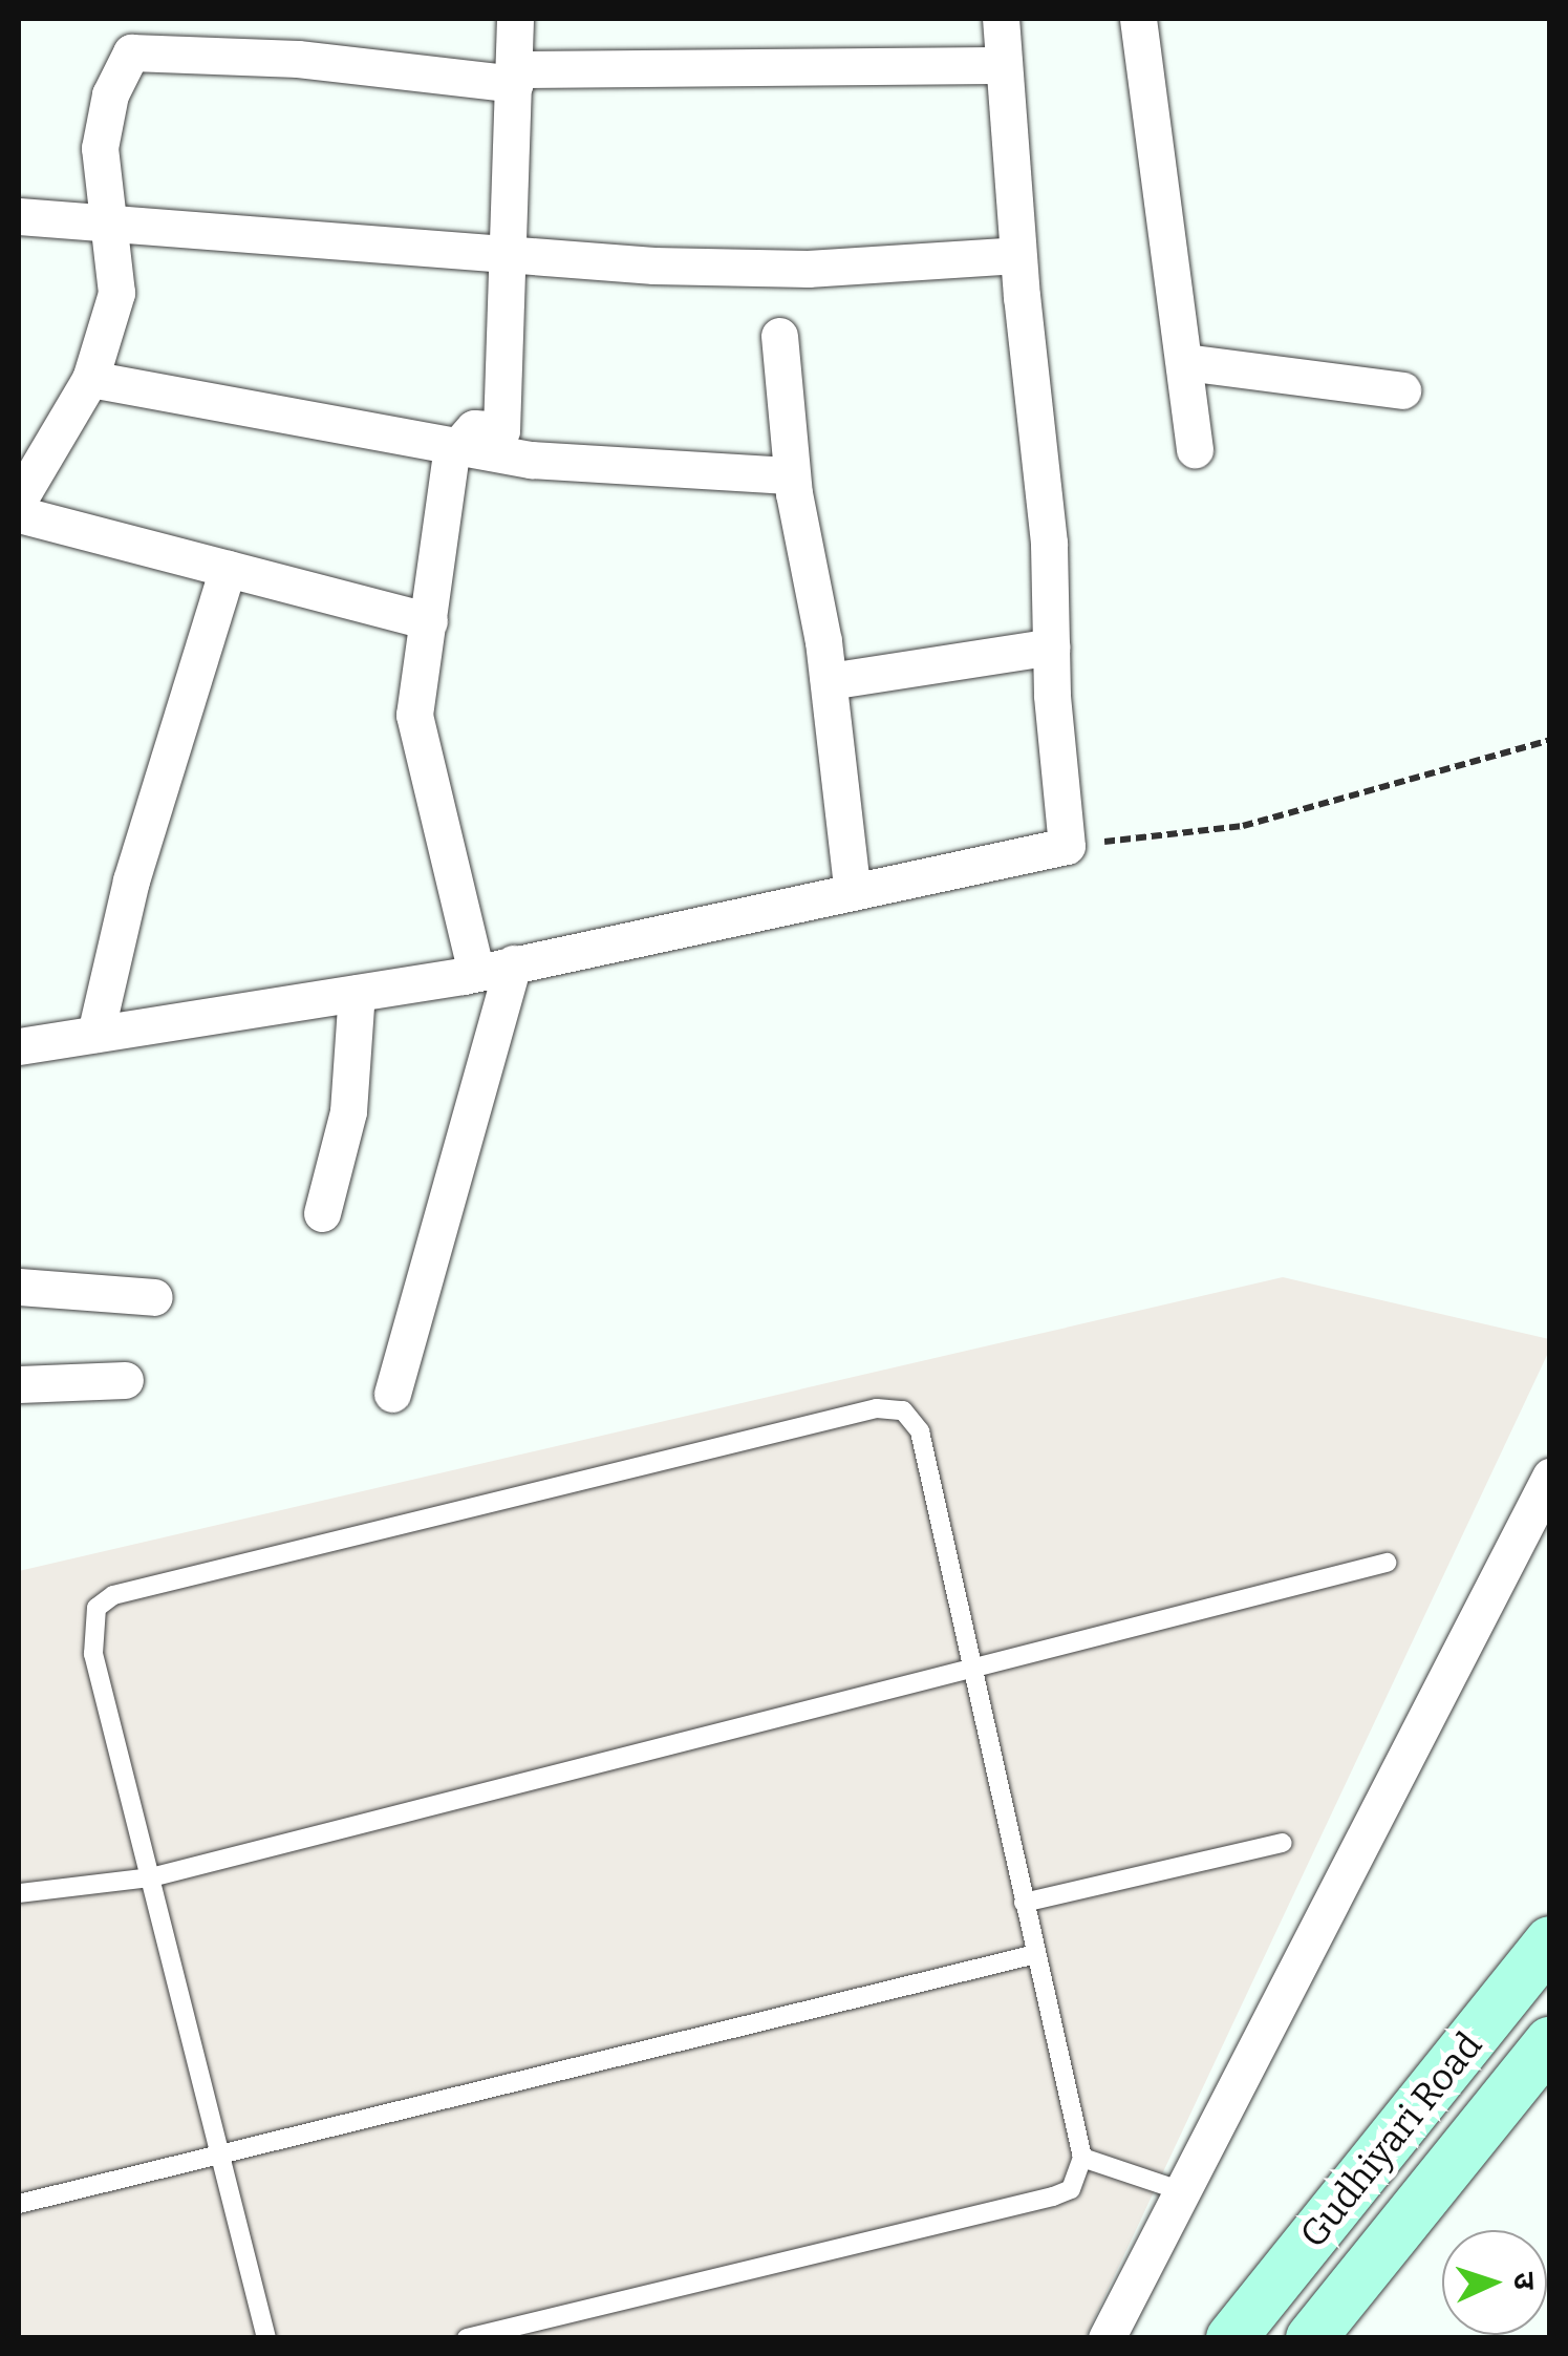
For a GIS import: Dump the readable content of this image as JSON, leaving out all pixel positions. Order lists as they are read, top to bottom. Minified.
{"streets":{"street":["Gudhiyari Road"]},"north":"right"}
